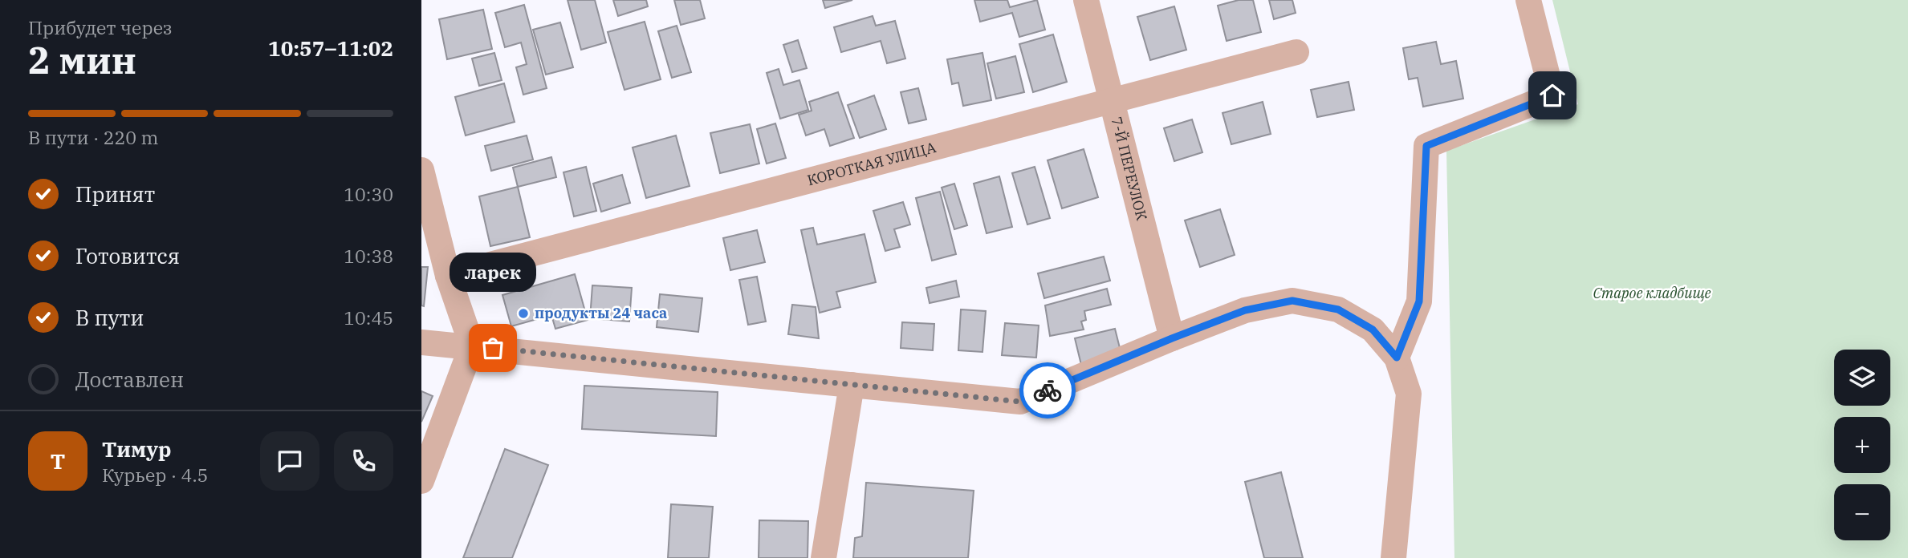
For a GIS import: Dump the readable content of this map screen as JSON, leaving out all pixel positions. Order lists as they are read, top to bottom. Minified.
{"streets":{"street":["КОРОТКАЯ УЛИЦА","7-Й ПЕРЕУЛОК"]},"crossings":[["КОРОТКАЯ УЛИЦА","7-Й ПЕРЕУЛОК"]],"parks":["Старое кладбище"],"places":["продукты 24 часа","ларек"],"page":{"heading":["2 мин","Прибудет через","10:57–11:02"],"panel":["Тимур","Курьер · 4.5"],"bar":"В пути · 220 m","list":[["Принят","10:30"],["Готовится","10:38"],["В пути","10:45"],"Доставлен"],"bubble":"ларек","map_buttons":["+","−"],"round":"Т"}}
